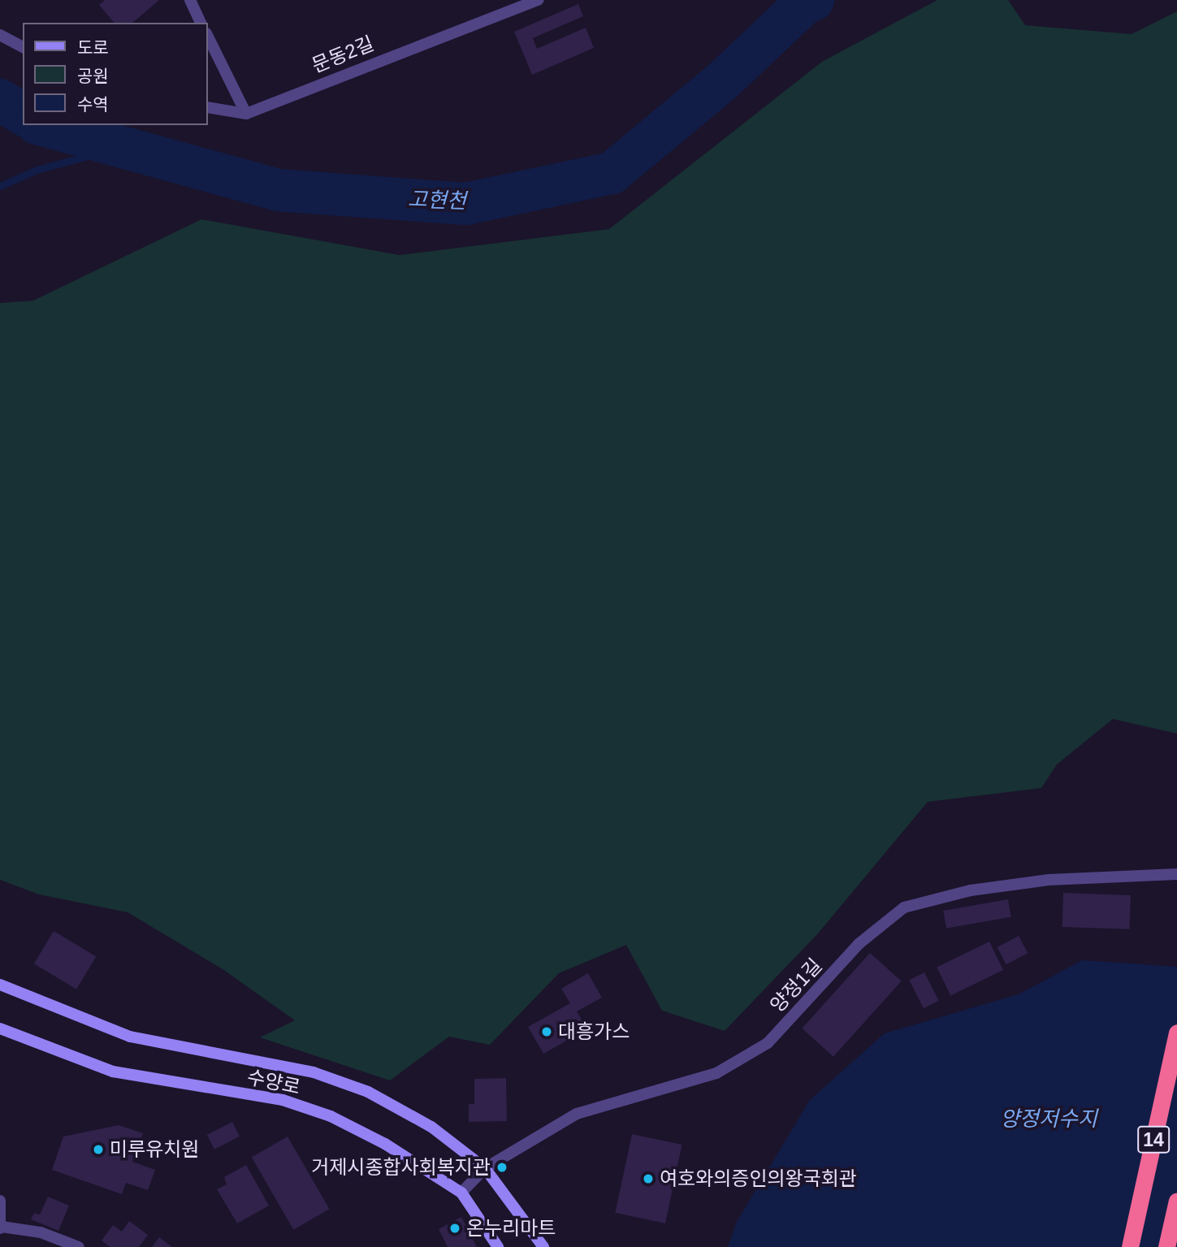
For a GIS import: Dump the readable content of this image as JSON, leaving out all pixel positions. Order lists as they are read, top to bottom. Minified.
{"streets":{"highway":["14"],"street":["문동2길","양정1길","수양로"]},"crossings":[["양정1길","수양로"]],"water":["고현천","양정저수지"],"places":["대흥가스","미루유치원","거제시종합사회복지관","여호와의증인의왕국회관","온누리마트"],"legend":["도로","공원","수역"]}
